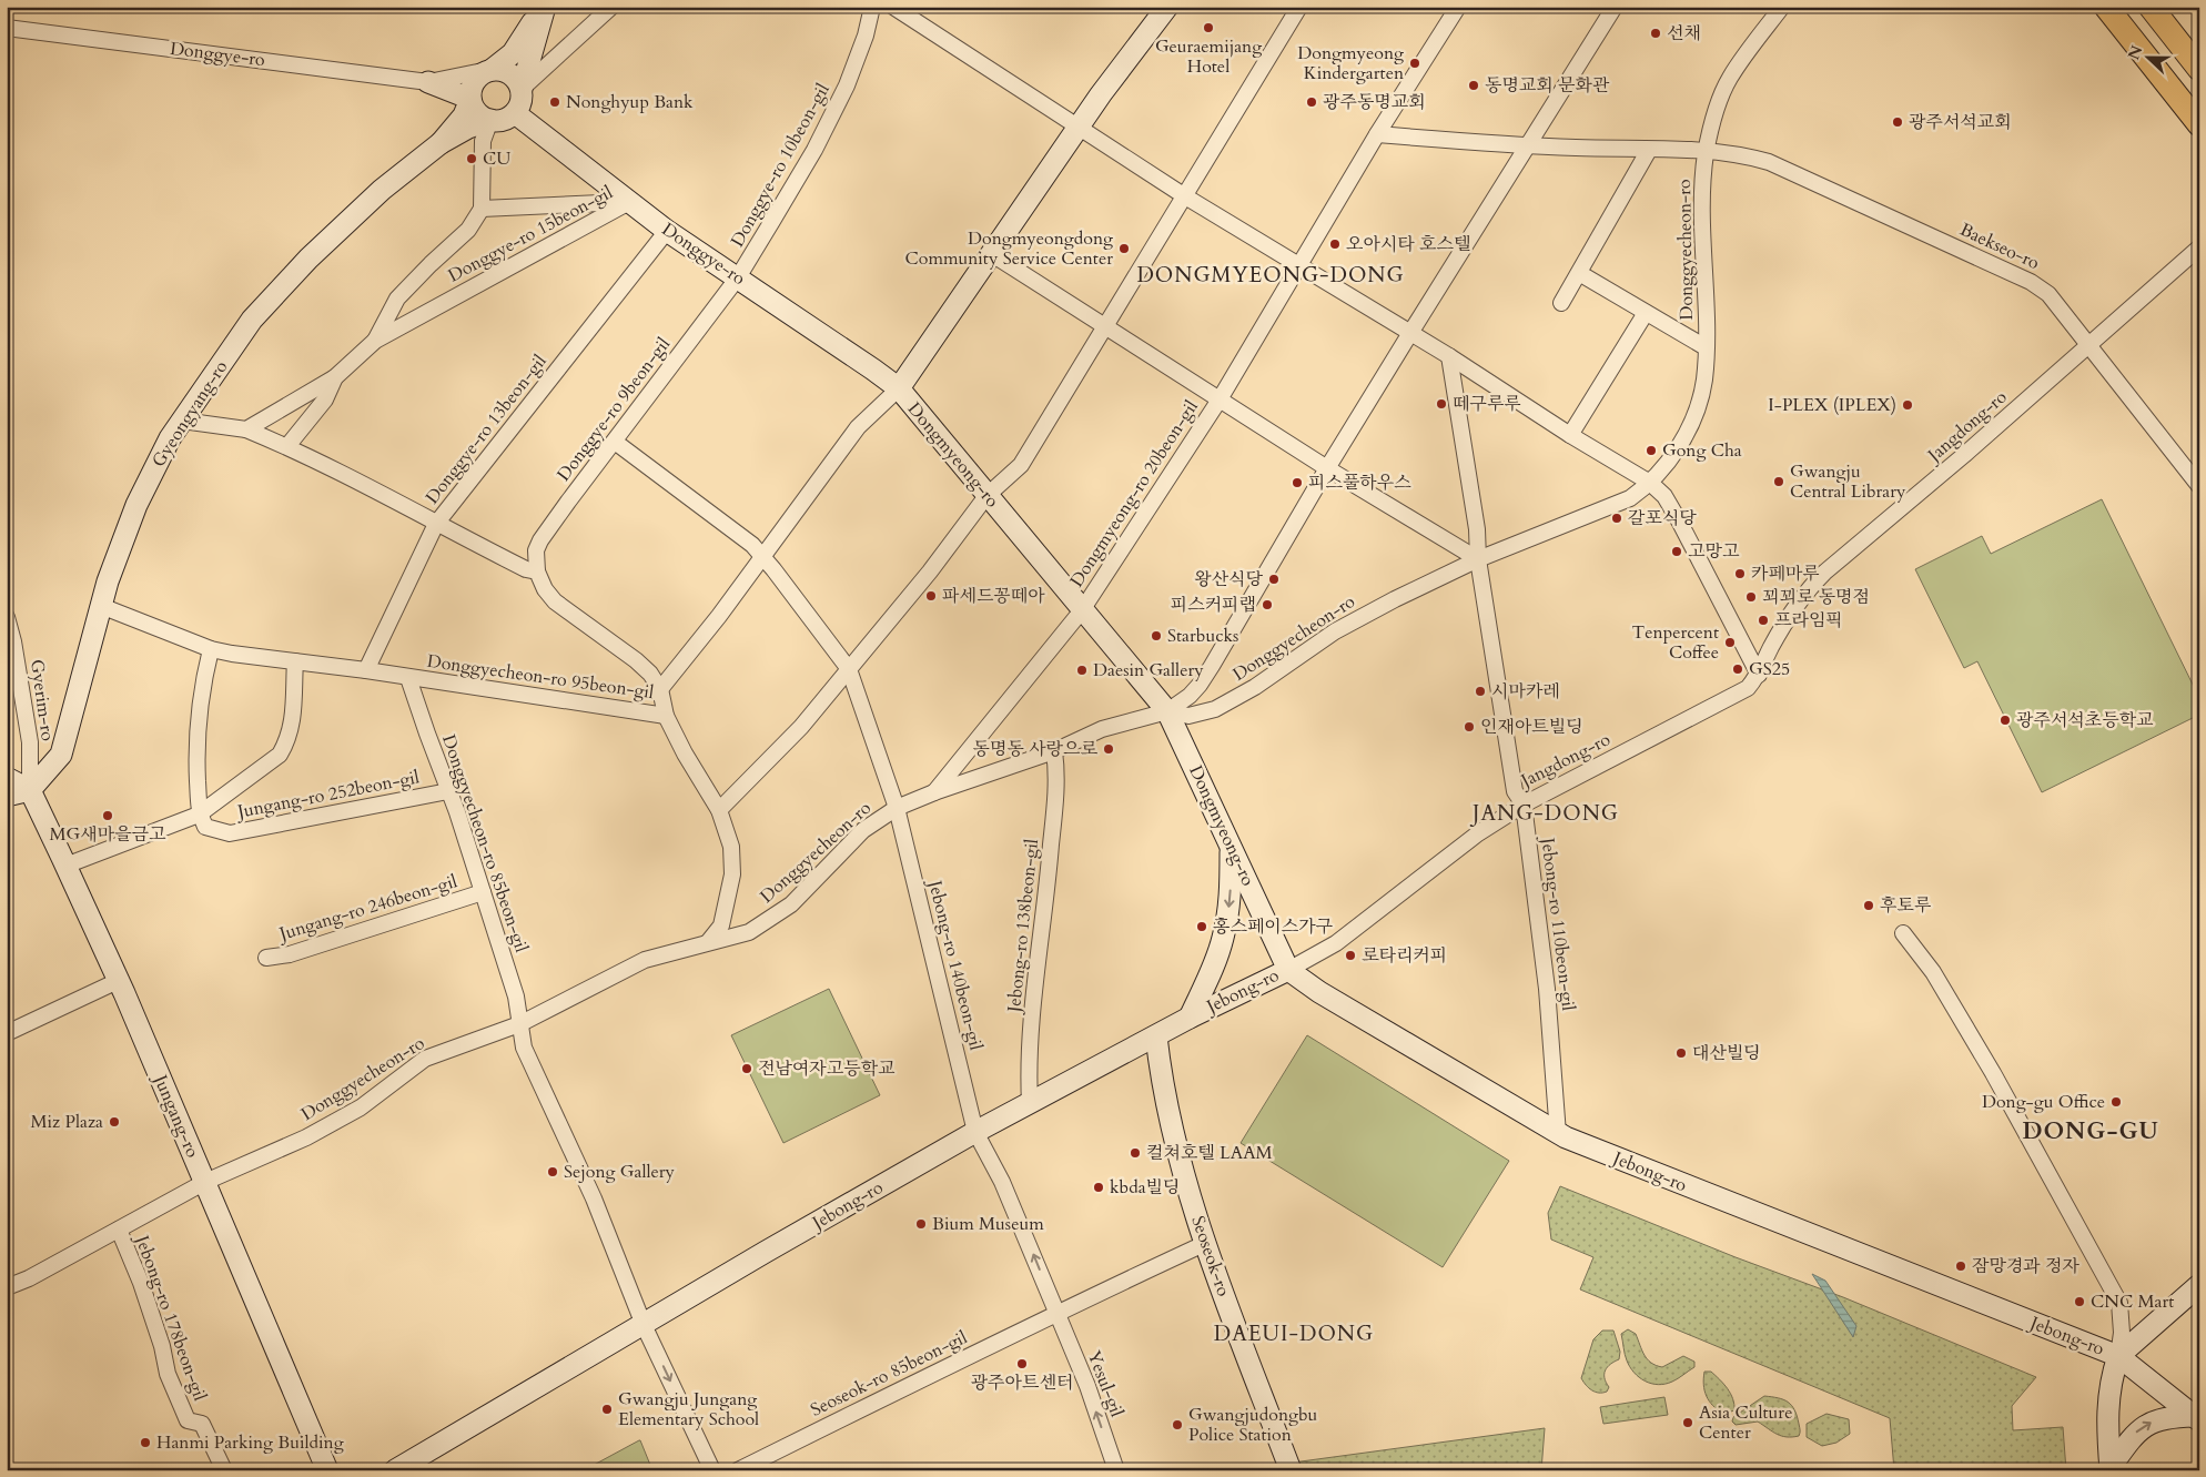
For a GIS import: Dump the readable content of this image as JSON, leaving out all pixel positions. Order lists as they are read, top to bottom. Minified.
{"streets":{"street":["Donggye-ro","Donggye-ro 10beon-gil","Donggye-ro 15beon-gil","Baekseo-ro","Donggyecheon-ro","Donggye-ro 9beon-gil","Gyeongyang-ro","Jangdong-ro","Donggye-ro 13beon-gil","Dongmyeong-ro","Dongmyeong-ro 20beon-gil","Donggyecheon-ro 95beon-gil","Gyerim-ro","Jungang-ro 252beon-gil","Donggyecheon-ro 85beon-gil","Jungang-ro 246beon-gil","Jebong-ro 110beon-gil","Jebong-ro 138beon-gil","Jebong-ro 140beon-gil","Jebong-ro","Jungang-ro","Seoseok-ro","Jebong-ro 178beon-gil","Seoseok-ro 85beon-gil","Yesul-gil"]},"crossings":[["Donggye-ro","Donggye-ro 10beon-gil"],["Donggye-ro","Donggye-ro 15beon-gil"],["Donggye-ro","Donggye-ro 9beon-gil"],["Donggye-ro","Donggye-ro 13beon-gil"],["Donggye-ro","Dongmyeong-ro"],["Donggye-ro 10beon-gil","Donggye-ro 9beon-gil"],["Baekseo-ro","Donggyecheon-ro"],["Baekseo-ro","Jangdong-ro"],["Donggyecheon-ro","Dongmyeong-ro"],["Donggyecheon-ro","Donggyecheon-ro 95beon-gil"],["Donggyecheon-ro","Donggyecheon-ro 85beon-gil"],["Donggyecheon-ro","Jebong-ro 110beon-gil"],["Donggyecheon-ro","Jebong-ro 138beon-gil"],["Donggyecheon-ro","Jebong-ro 140beon-gil"],["Donggyecheon-ro","Jungang-ro"],["Donggyecheon-ro","Jebong-ro 178beon-gil"],["Donggye-ro 9beon-gil","Jebong-ro 140beon-gil"],["Gyeongyang-ro","Donggyecheon-ro 95beon-gil"],["Gyeongyang-ro","Gyerim-ro"],["Gyeongyang-ro","Jungang-ro"],["Jangdong-ro","Dongmyeong-ro"],["Jangdong-ro","Jebong-ro 110beon-gil"],["Jangdong-ro","Jebong-ro"],["Donggye-ro 13beon-gil","Donggyecheon-ro 95beon-gil"],["Dongmyeong-ro","Dongmyeong-ro 20beon-gil"],["Dongmyeong-ro","Jebong-ro"],["Donggyecheon-ro 95beon-gil","Donggyecheon-ro 85beon-gil"],["Gyerim-ro","Jungang-ro"],["Jungang-ro 252beon-gil","Donggyecheon-ro 85beon-gil"],["Donggyecheon-ro 85beon-gil","Jungang-ro 246beon-gil"],["Donggyecheon-ro 85beon-gil","Jebong-ro"],["Jebong-ro 110beon-gil","Jebong-ro"],["Jebong-ro 138beon-gil","Jebong-ro"],["Jebong-ro 140beon-gil","Jebong-ro"],["Jebong-ro","Seoseok-ro"],["Seoseok-ro","Seoseok-ro 85beon-gil"],["Seoseok-ro 85beon-gil","Yesul-gil"]],"one_way":["Yesul-gil"],"districts":["DONGMYEONG-DONG","JANG-DONG","DONG-GU","DAEUI-DONG"],"places":["Geuraemijang Hotel","선채","Dongmyeong Kindergarten","동명교회 문화관","Nonghyup Bank","광주동명교회","광주서석교회","CU","오아시타 호스텔","Dongmyeongdong Community Service Center","떼구루루","I-PLEX (IPLEX)","Gong Cha","Gwangju Central Library","피스풀하우스","갈포식당","고망고","카페마루","왕산식당","파세드꽁떼아","꾀꾀로 동명점","피스커피랩","프라임픽","Starbucks","Tenpercent Coffee","GS25","Daesin Gallery","시마카레","광주서석초등학교","인재아트빌딩","동명동 사랑으로","MG새마을금고","후토루","홍스페이스가구","로타리커피","대산빌딩","전남여자고등학교","Dong-gu Office","Miz Plaza","컬쳐호텔 LAAM","Sejong Gallery","kbda빌딩","Bium Museum","잠망경과 정자","CNC Mart","광주아트센터","Gwangju Jungang Elementary School","Asia Culture Center","Gwangjudongbu Police Station","Hanmi Parking Building"],"north":"left"}
